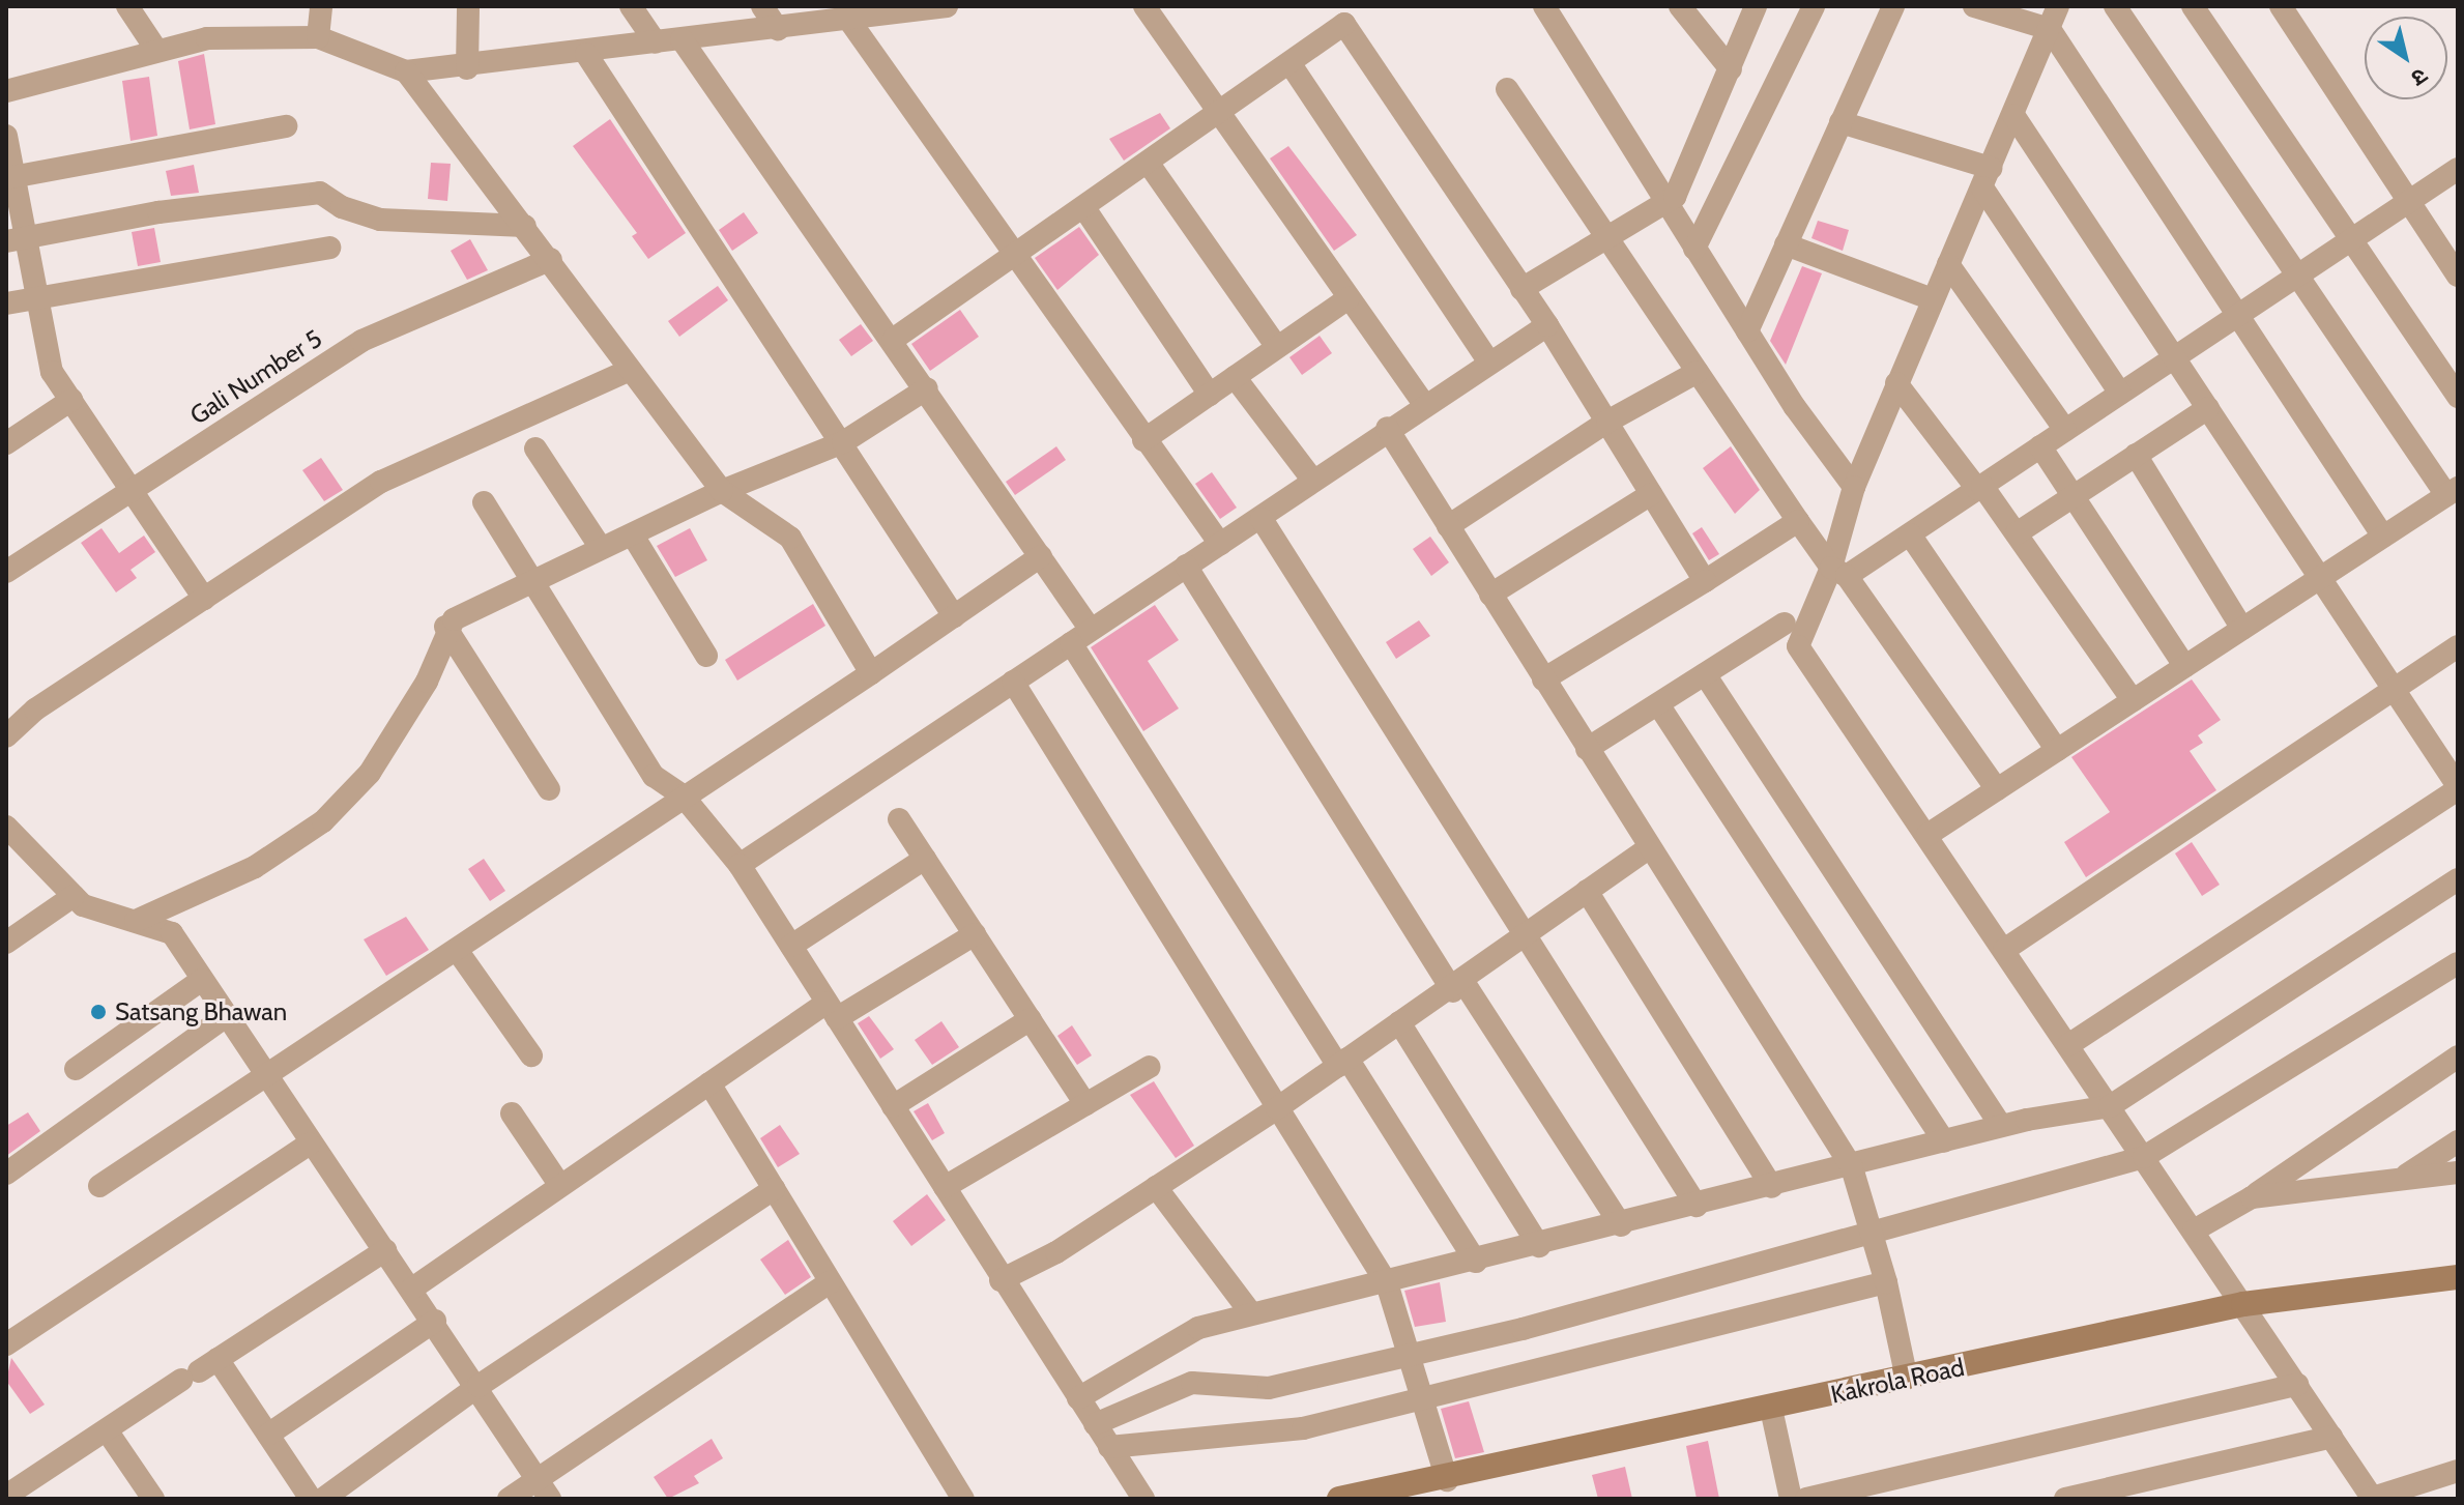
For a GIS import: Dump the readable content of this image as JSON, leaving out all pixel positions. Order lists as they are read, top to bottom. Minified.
{"streets":{"street":["Gali Number 5","Kakrola Road"]},"places":["Satsang Bhawan"],"north":"bottom right"}
